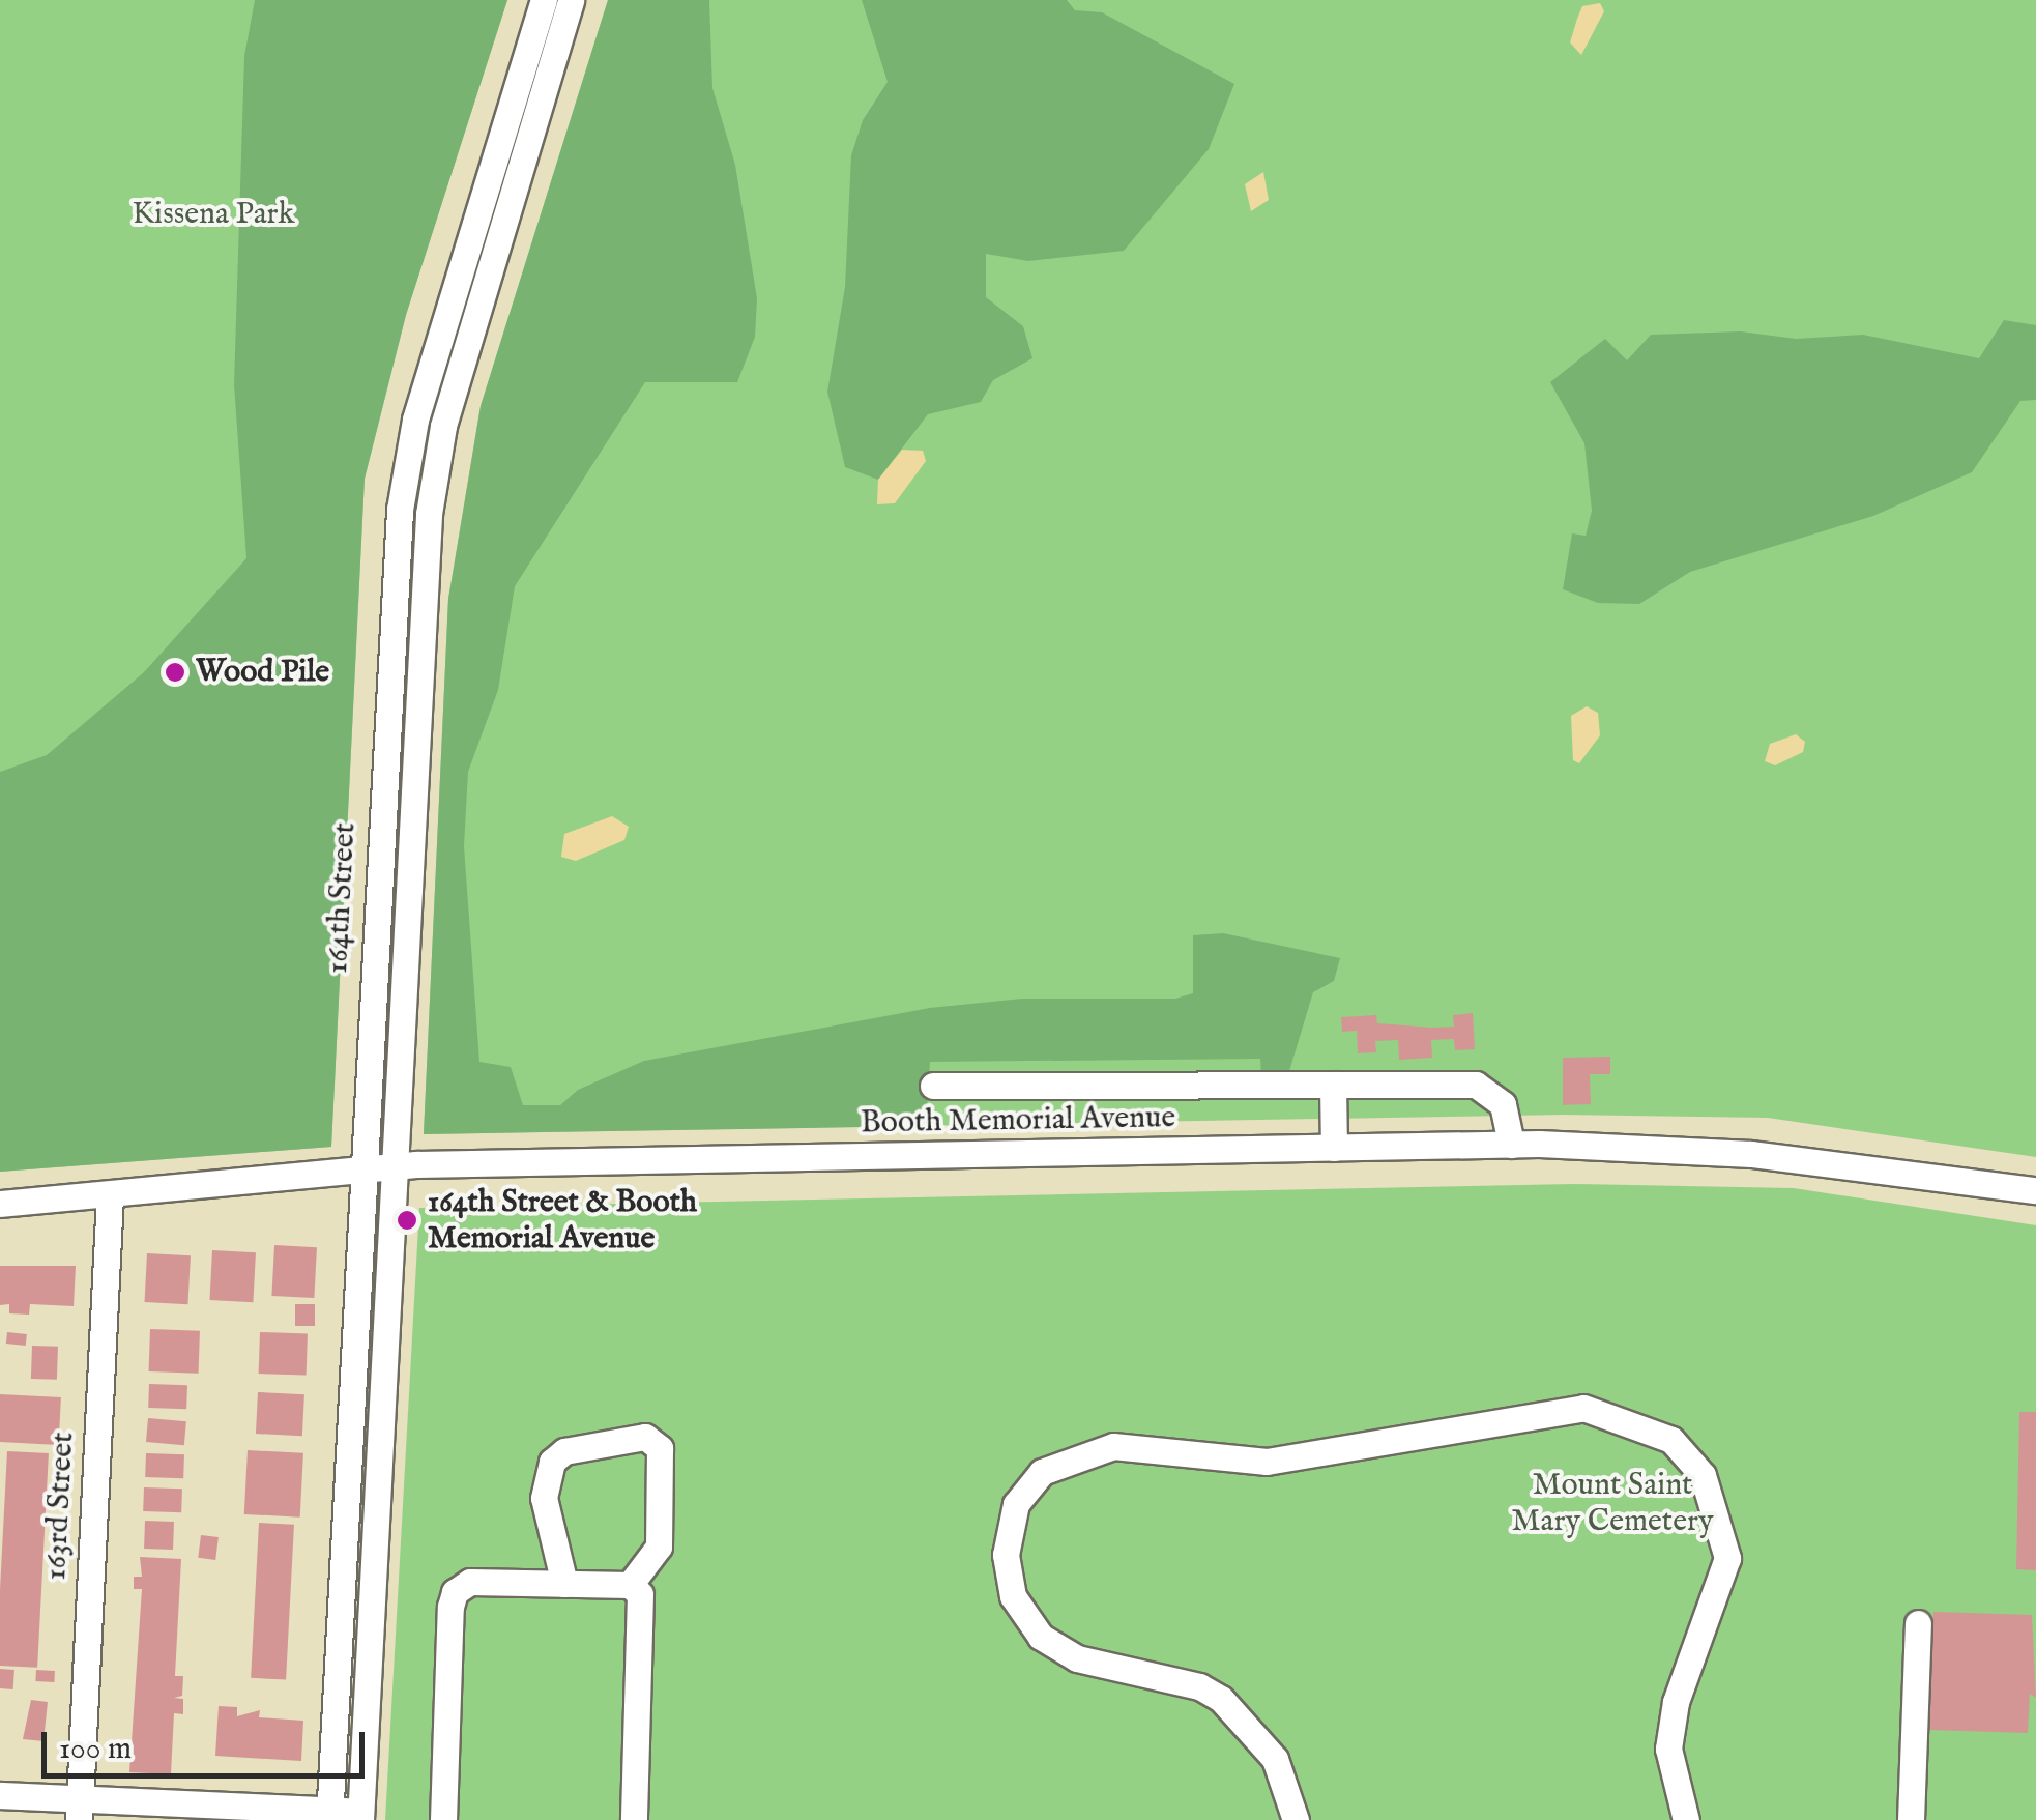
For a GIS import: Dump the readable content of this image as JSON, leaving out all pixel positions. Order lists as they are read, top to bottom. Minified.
{"streets":{"street":["164th Street","Booth Memorial Avenue","163rd Street"]},"crossings":[["164th Street","Booth Memorial Avenue"],["Booth Memorial Avenue","163rd Street"]],"parks":["Kissena Park","Mount Saint Mary Cemetery"],"places":["Wood Pile","164th Street & Booth Memorial Avenue"],"scale_bar":"100 m"}
